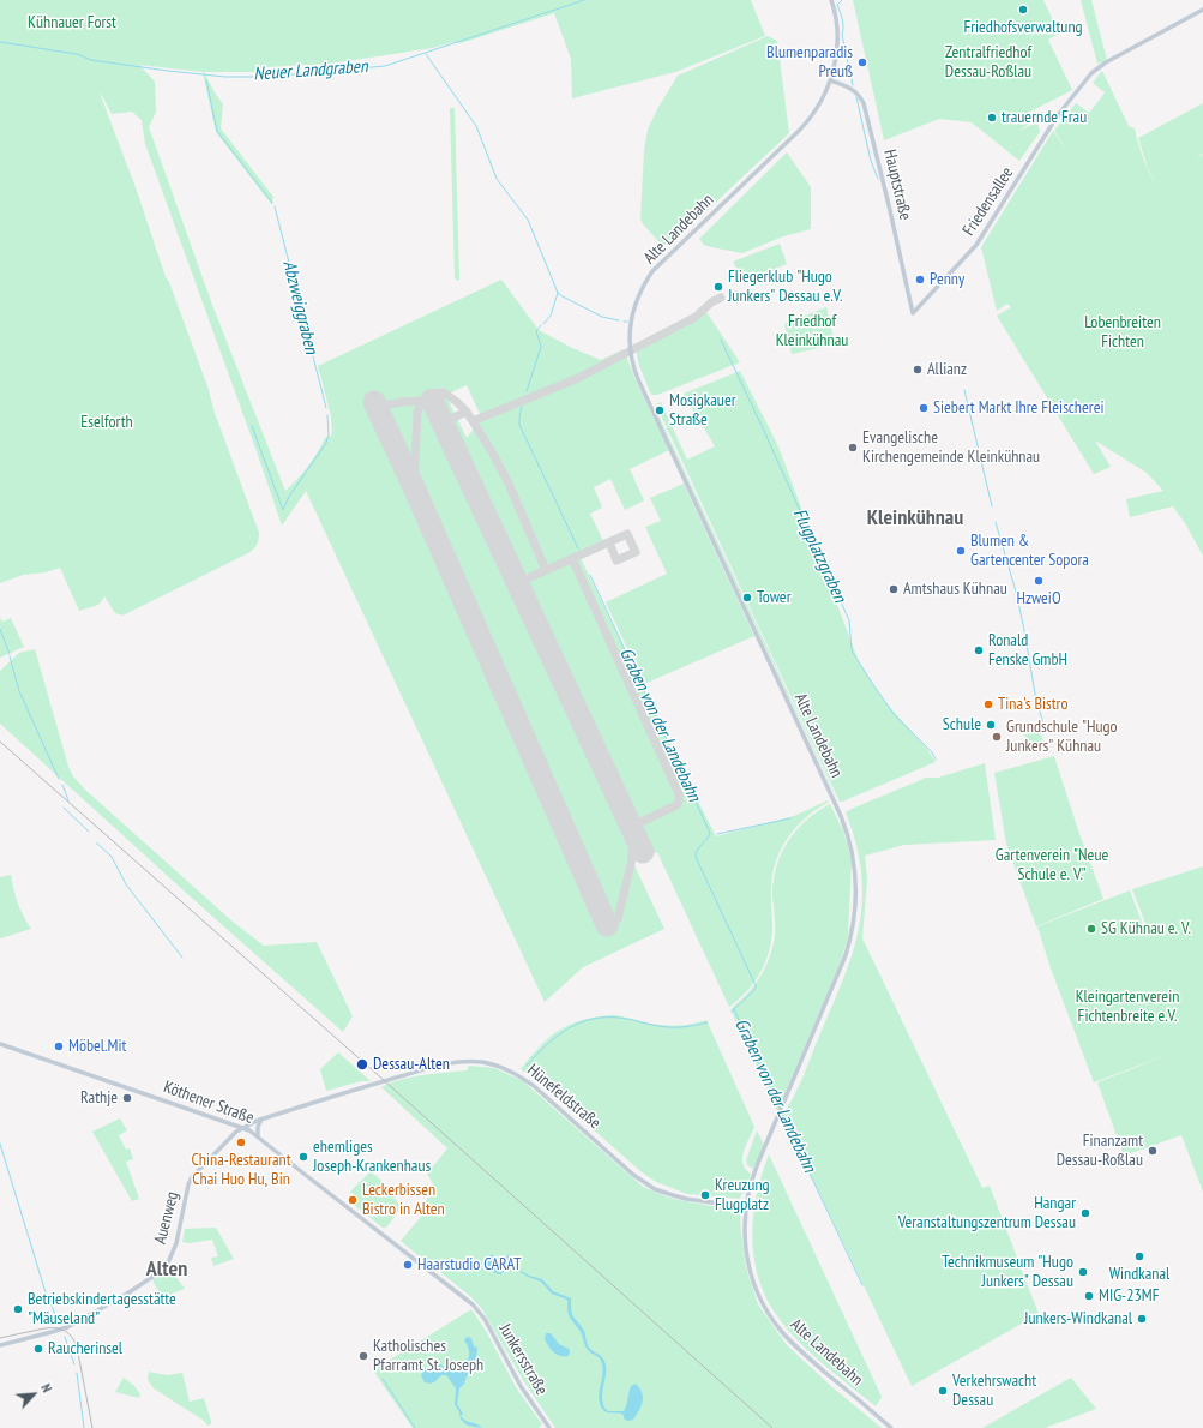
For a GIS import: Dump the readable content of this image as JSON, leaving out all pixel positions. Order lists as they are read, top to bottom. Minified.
{"streets":{"main road":["Hauptstraße","Friedensallee","Alte Landebahn","Hünefeldstraße","Köthener Straße","Auenweg","Junkersstraße"]},"crossings":[["Hauptstraße","Friedensallee"],["Hauptstraße","Alte Landebahn"],["Alte Landebahn","Hünefeldstraße"],["Hünefeldstraße","Köthener Straße"],["Hünefeldstraße","Auenweg"],["Köthener Straße","Auenweg"],["Köthener Straße","Junkersstraße"]],"districts":["Kleinkühnau","Alten"],"water":["Neuer Landgraben","Abzweiggraben","Flugplatzgraben","Graben von der Landebahn"],"parks":["Kühnauer Forst","Zentralfriedhof Dessau-Roßlau","Friedhof Kleinkühnau","Lobenbreiten Fichten","Eselforth","Gartenverein \"Neue Schule e. V.\"","Kleingartenverein Fichtenbreite e.V."],"places":["Friedhofsverwaltung","Blumenparadis Preuß","trauernde Frau","Penny","Fliegerklub \"Hugo Junkers\" Dessau e.V.","Allianz","Siebert Markt Ihre Fleischerei","Mosigkauer Straße","Evangelische Kirchengemeinde Kleinkühnau","Blumen & Gartencenter Sopora","HzweiO","Amtshaus Kühnau","Tower","Ronald Fenske GmbH","Tina's Bistro","Schule","Grundschule \"Hugo Junkers\" Kühnau","SG Kühnau e. V.","Möbel.Mit","Dessau-Alten","Rathje","China-Restaurant Chai Huo Hu, Bin","Finanzamt Dessau-Roßlau","ehemliges Joseph-Krankenhaus","Kreuzung Flugplatz","Leckerbissen Bistro in Alten","Hangar Veranstaltungszentrum Dessau","Windkanal","Haarstudio CARAT","Technikmuseum \"Hugo Junkers\" Dessau","MIG-23MF","Betriebskindertagesstätte \"Mäuseland\"","Junkers-Windkanal","Raucherinsel","Katholisches Pfarramt St. Joseph","Verkehrswacht Dessau"],"north":"top right"}
